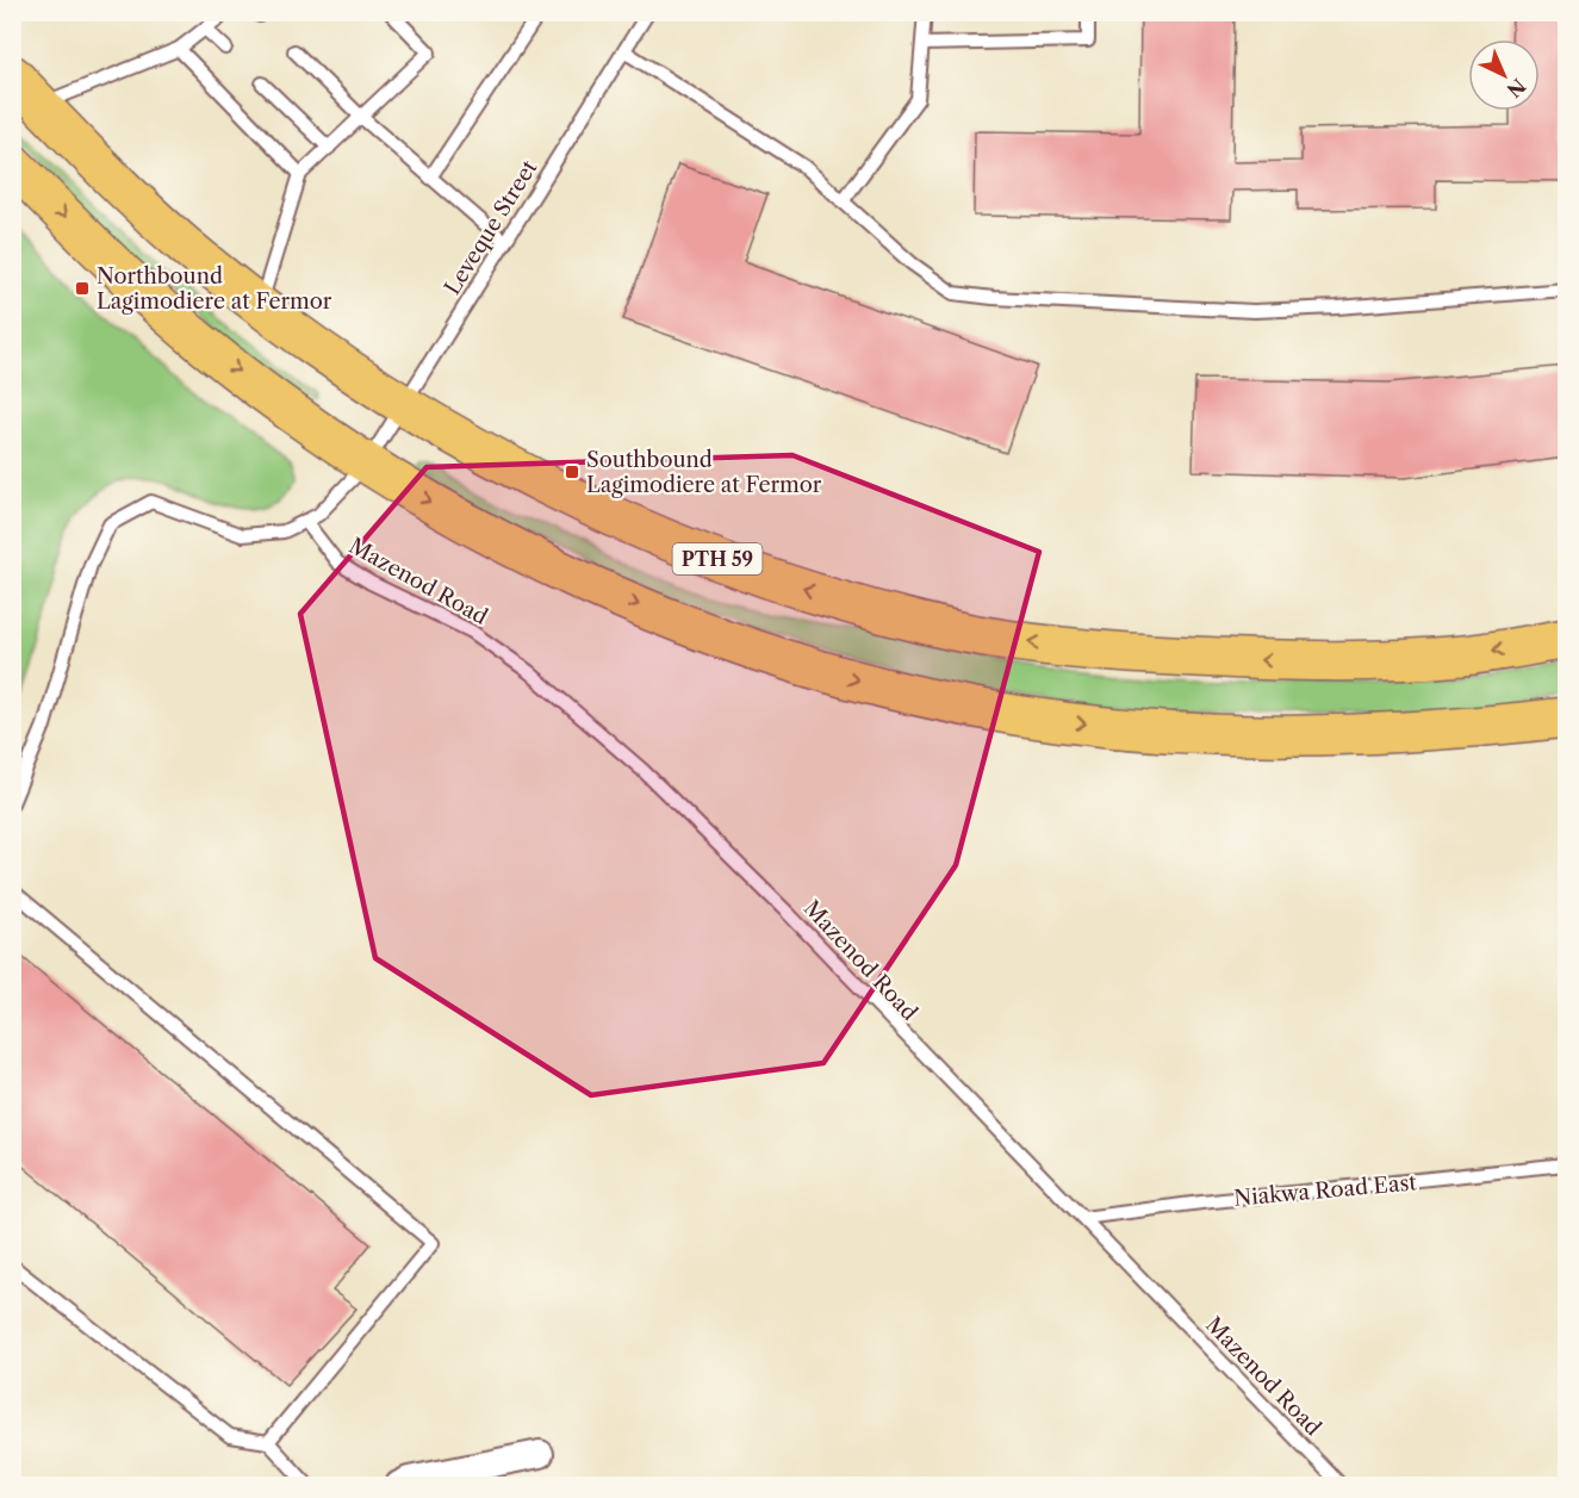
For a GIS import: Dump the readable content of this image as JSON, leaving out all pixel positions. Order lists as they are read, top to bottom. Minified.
{"streets":{"main road":["PTH 59"],"lane":["Leveque Street","Mazenod Road","Niakwa Road East"]},"crossings":[["Leveque Street","PTH 59"],["Leveque Street","Mazenod Road"],["Mazenod Road","Niakwa Road East"]],"places":{"transit":["Northbound Lagimodiere at Fermor","Southbound Lagimodiere at Fermor"]},"north":"bottom right"}
